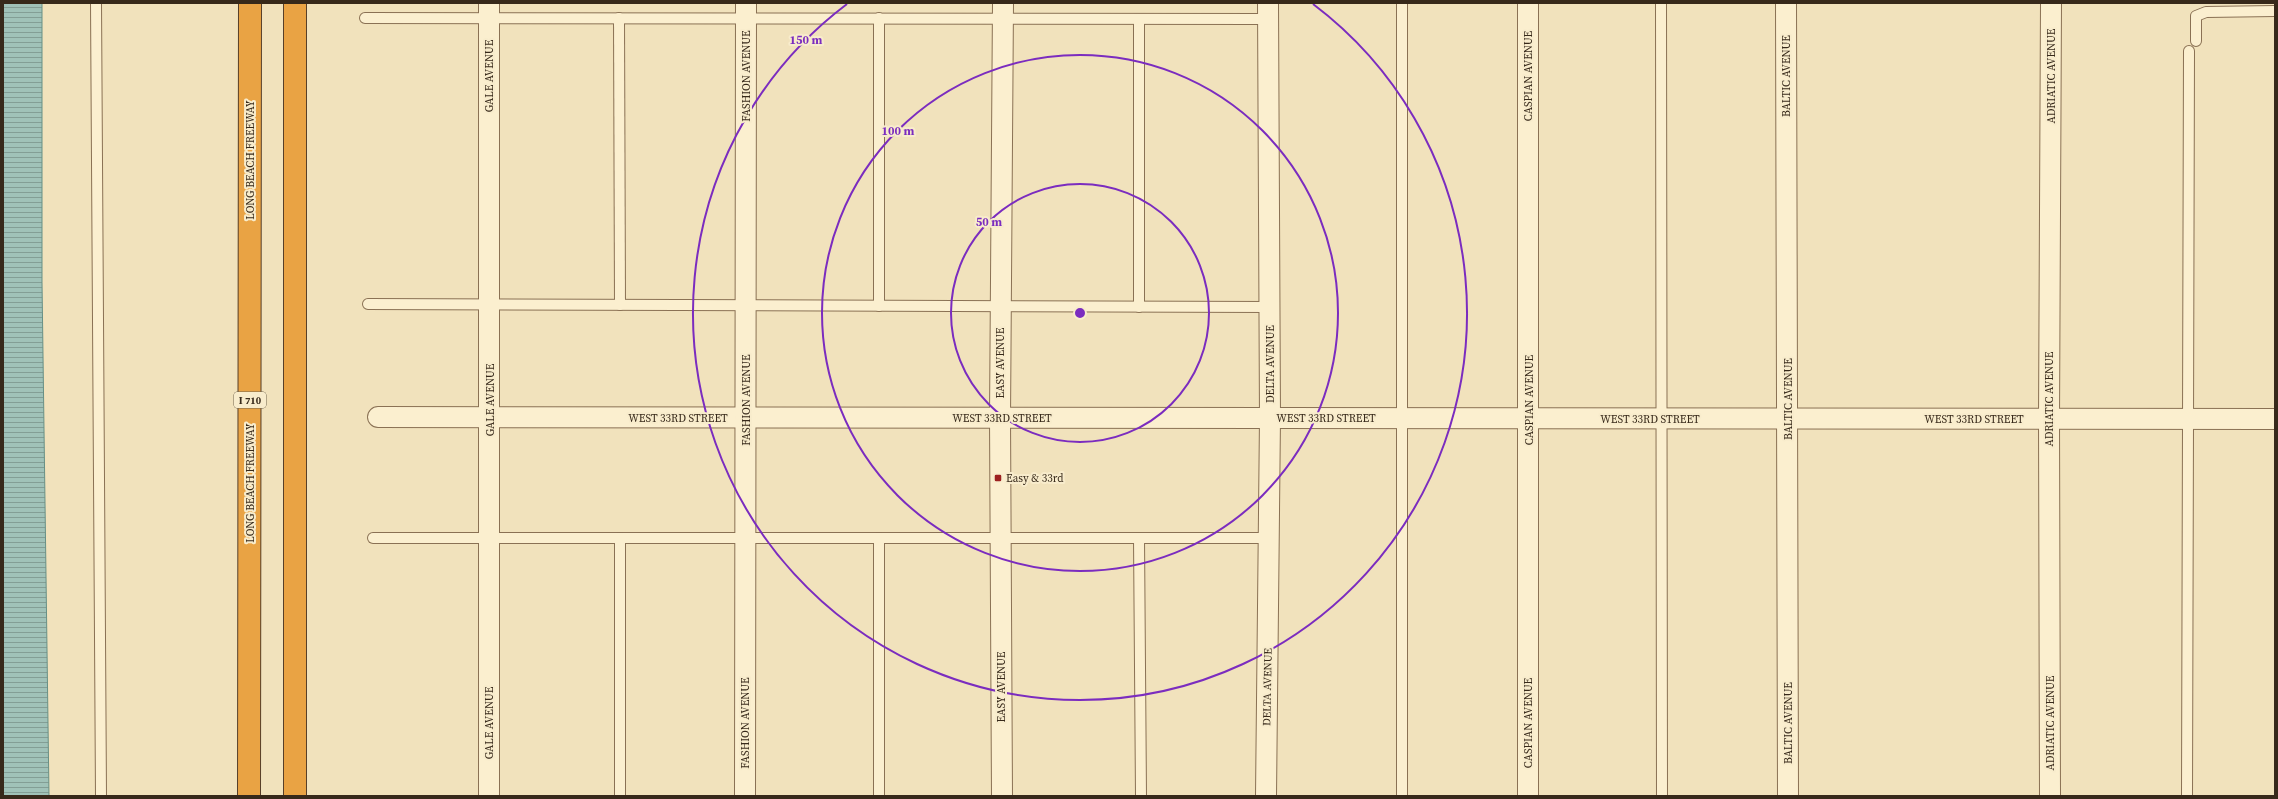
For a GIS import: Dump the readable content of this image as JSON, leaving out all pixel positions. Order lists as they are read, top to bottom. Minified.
{"streets":{"highway":["LONG BEACH FREEWAY","I 710"],"street":["GALE AVENUE","FASHION AVENUE","CASPIAN AVENUE","BALTIC AVENUE","ADRIATIC AVENUE","EASY AVENUE","DELTA AVENUE","WEST 33RD STREET"]},"crossings":[["GALE AVENUE","WEST 33RD STREET"],["FASHION AVENUE","WEST 33RD STREET"],["CASPIAN AVENUE","WEST 33RD STREET"],["BALTIC AVENUE","WEST 33RD STREET"],["ADRIATIC AVENUE","WEST 33RD STREET"],["EASY AVENUE","WEST 33RD STREET"],["DELTA AVENUE","WEST 33RD STREET"]],"places":{"transit":["Easy & 33rd"]},"rings":["150 m","100 m","50 m"]}
